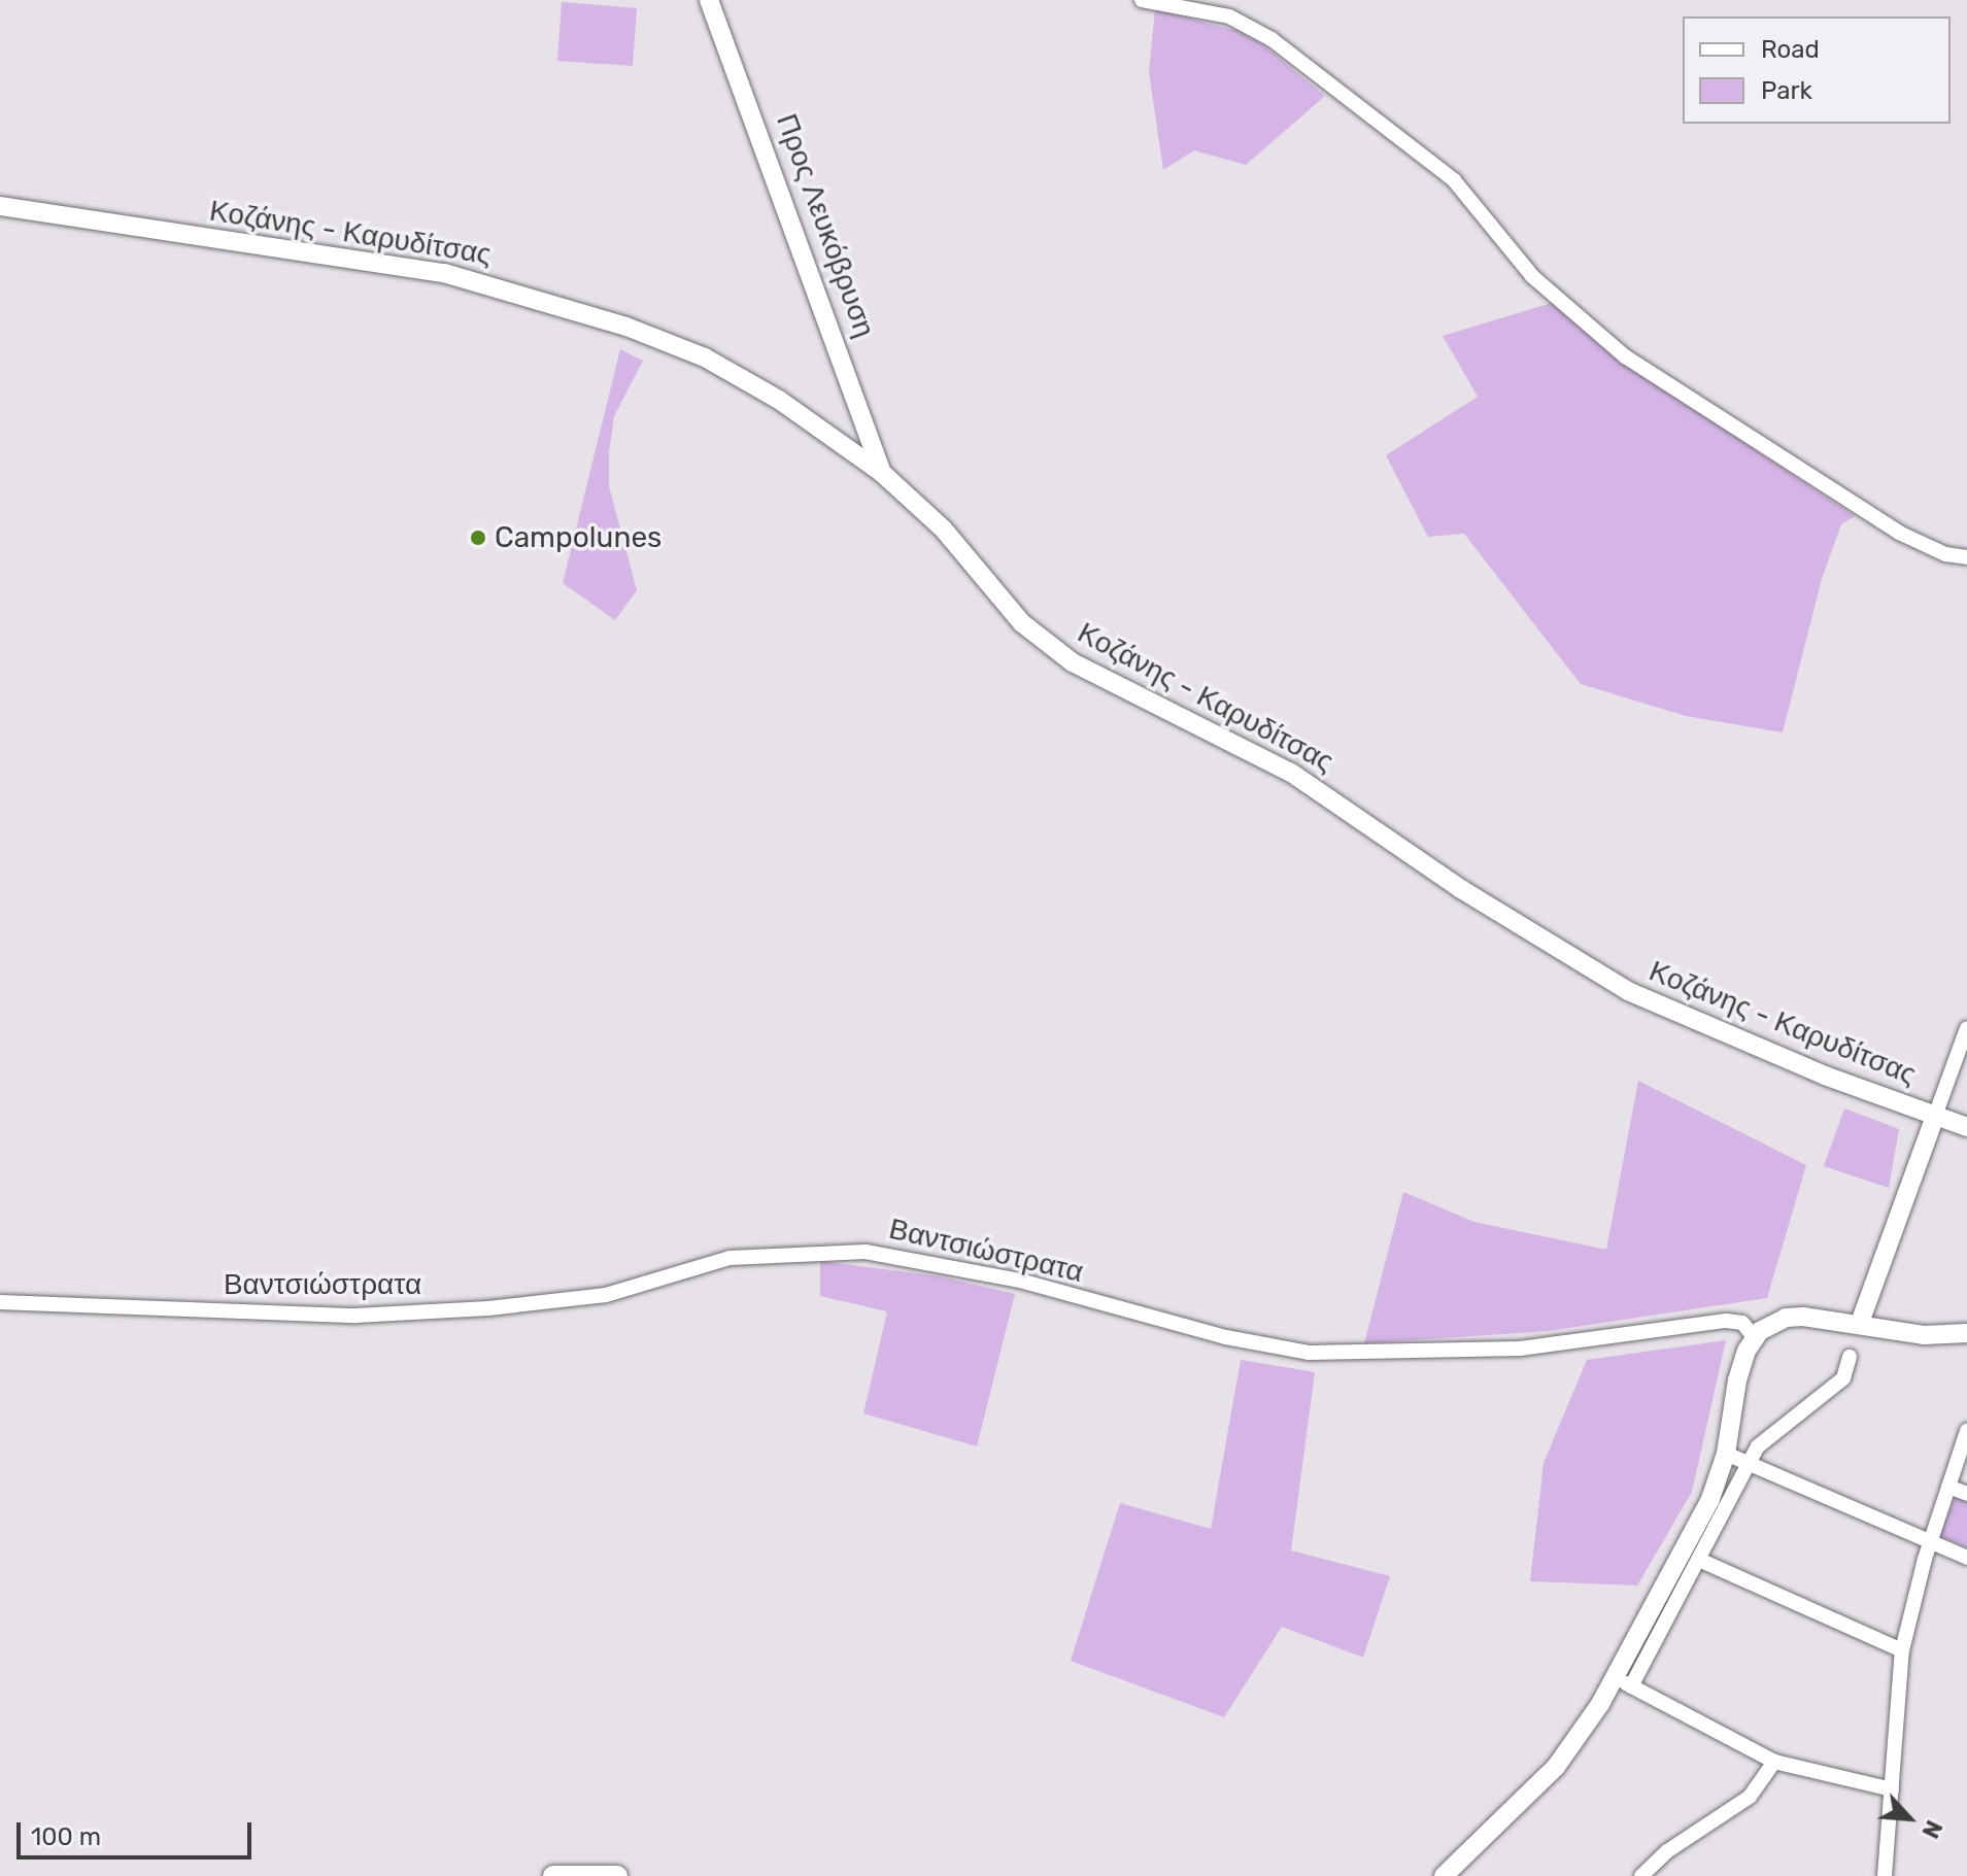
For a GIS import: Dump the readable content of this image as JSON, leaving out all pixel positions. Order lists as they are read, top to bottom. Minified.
{"streets":{"street":["Προς Λευκόβρυση","Κοζάνης - Καρυδίτσας","Βαντσιώστρατα"]},"crossings":[["Προς Λευκόβρυση","Κοζάνης - Καρυδίτσας"]],"places":["Campolunes"],"legend":["Road","Park"],"scale_bar":"100 m","north":"bottom right"}
